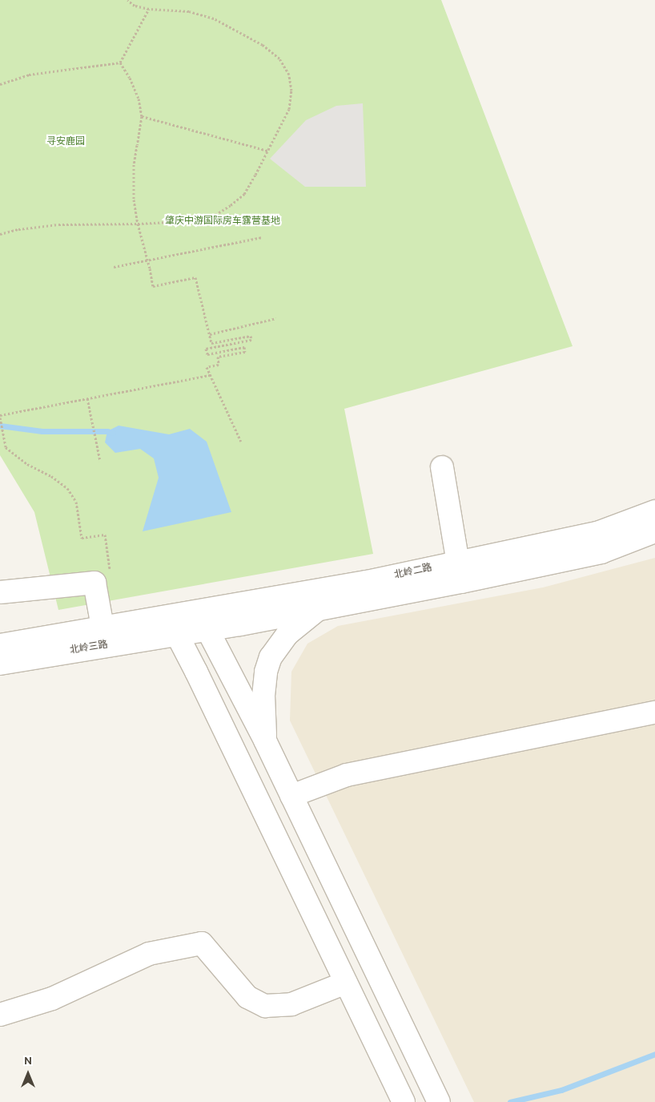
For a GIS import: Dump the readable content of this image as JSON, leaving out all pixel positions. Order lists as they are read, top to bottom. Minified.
{"streets":{"street":["北岭二路","北岭三路"]},"crossings":[["北岭二路","北岭三路"]],"parks":["寻安鹿园","肇庆中游国际房车露营基地"],"north":"top"}
